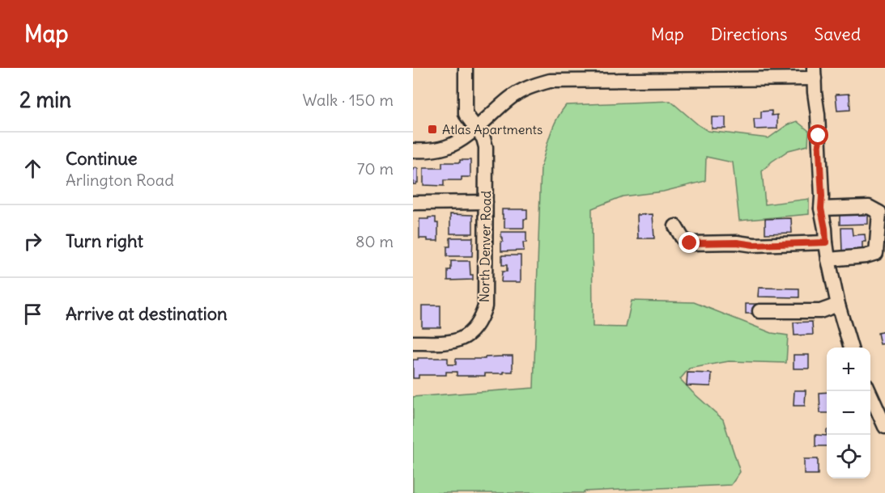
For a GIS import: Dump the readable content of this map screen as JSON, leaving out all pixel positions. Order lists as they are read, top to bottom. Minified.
{"streets":{"street":["North Denver Road"]},"places":{"transit":["Atlas Apartments"]},"page":{"header":"Map","nav":["Map","Directions","Saved"],"heading":["2 min","Walk · 150 m"],"list":[["Continue","Arlington Road","70 m"],["Turn right","80 m"],"Arrive at destination"],"map_buttons":["+","−"]}}
